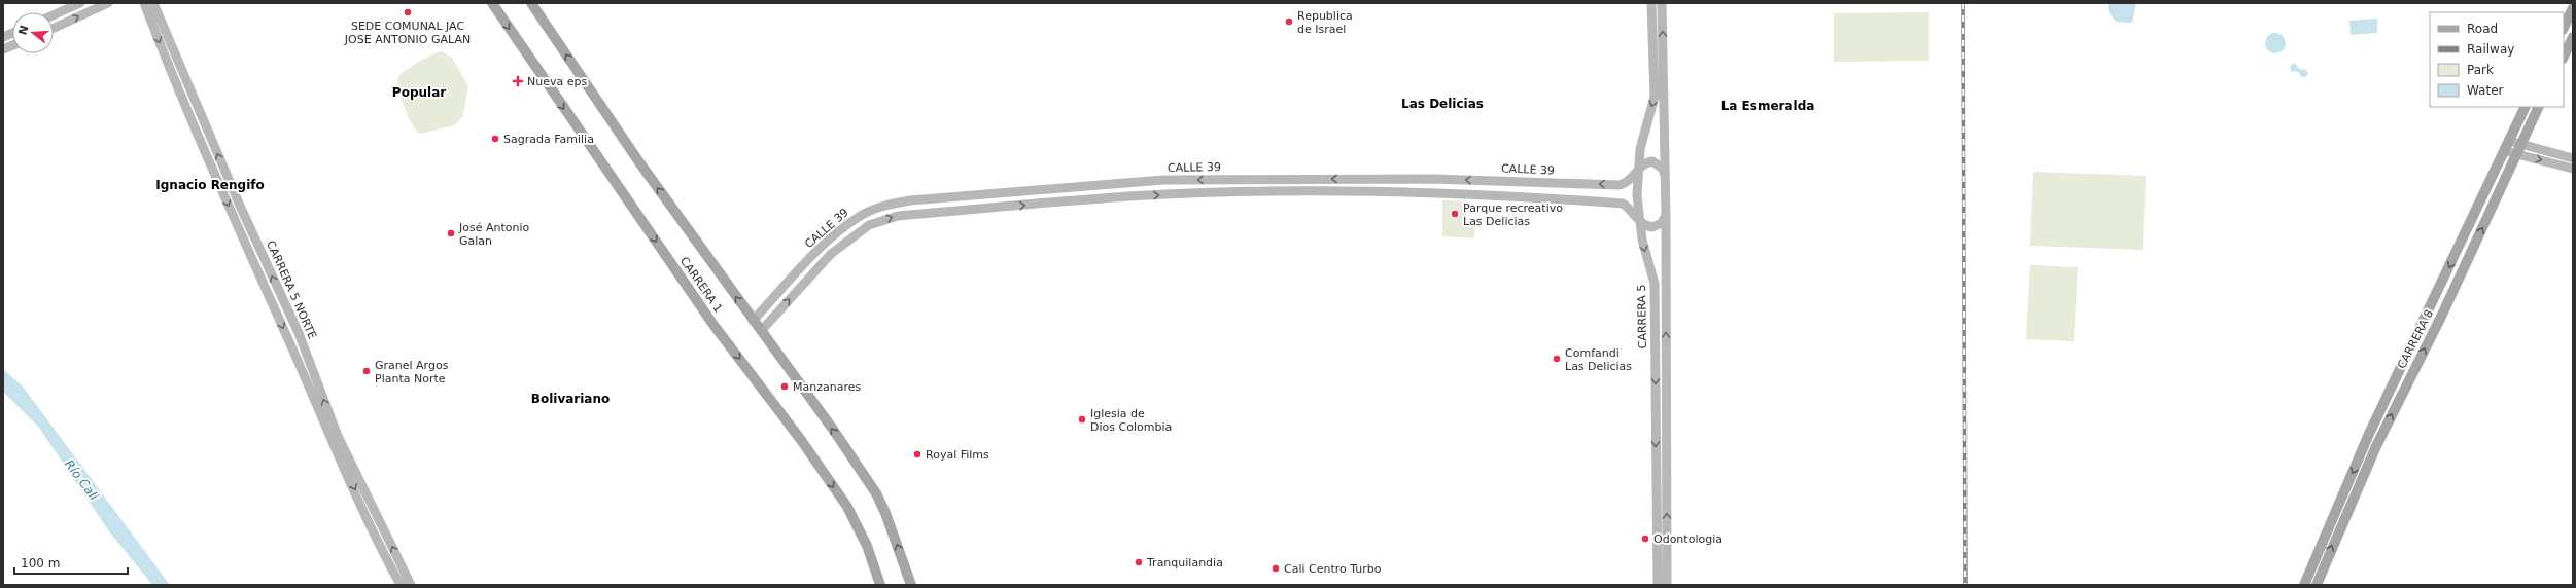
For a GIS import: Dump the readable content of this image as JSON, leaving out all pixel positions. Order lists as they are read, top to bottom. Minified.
{"streets":{"main road":["CARRERA 1","CARRERA 8"],"street":["CALLE 39","CARRERA 5 NORTE","CARRERA 5"]},"crossings":[["CALLE 39","CARRERA 1"],["CALLE 39","CARRERA 5"]],"districts":["Popular","Las Delicias","La Esmeralda","Ignacio Rengifo","Bolivariano"],"water":["Río Cali"],"places":{"other":["SEDE COMUNAL JAC JOSE ANTONIO GALAN","Republica de Israel","Sagrada Familia","Parque recreativo Las Delicias","José Antonio Galan","Comfandi Las Delicias","Granel Argos Planta Norte","Manzanares","Iglesia de Dios Colombia","Royal Films","Odontologia","Tranquilandia","Cali Centro Turbo"],"health":["Nueva eps"]},"legend":["Road","Railway","Park","Water"],"scale_bar":"100 m","north":"left"}
